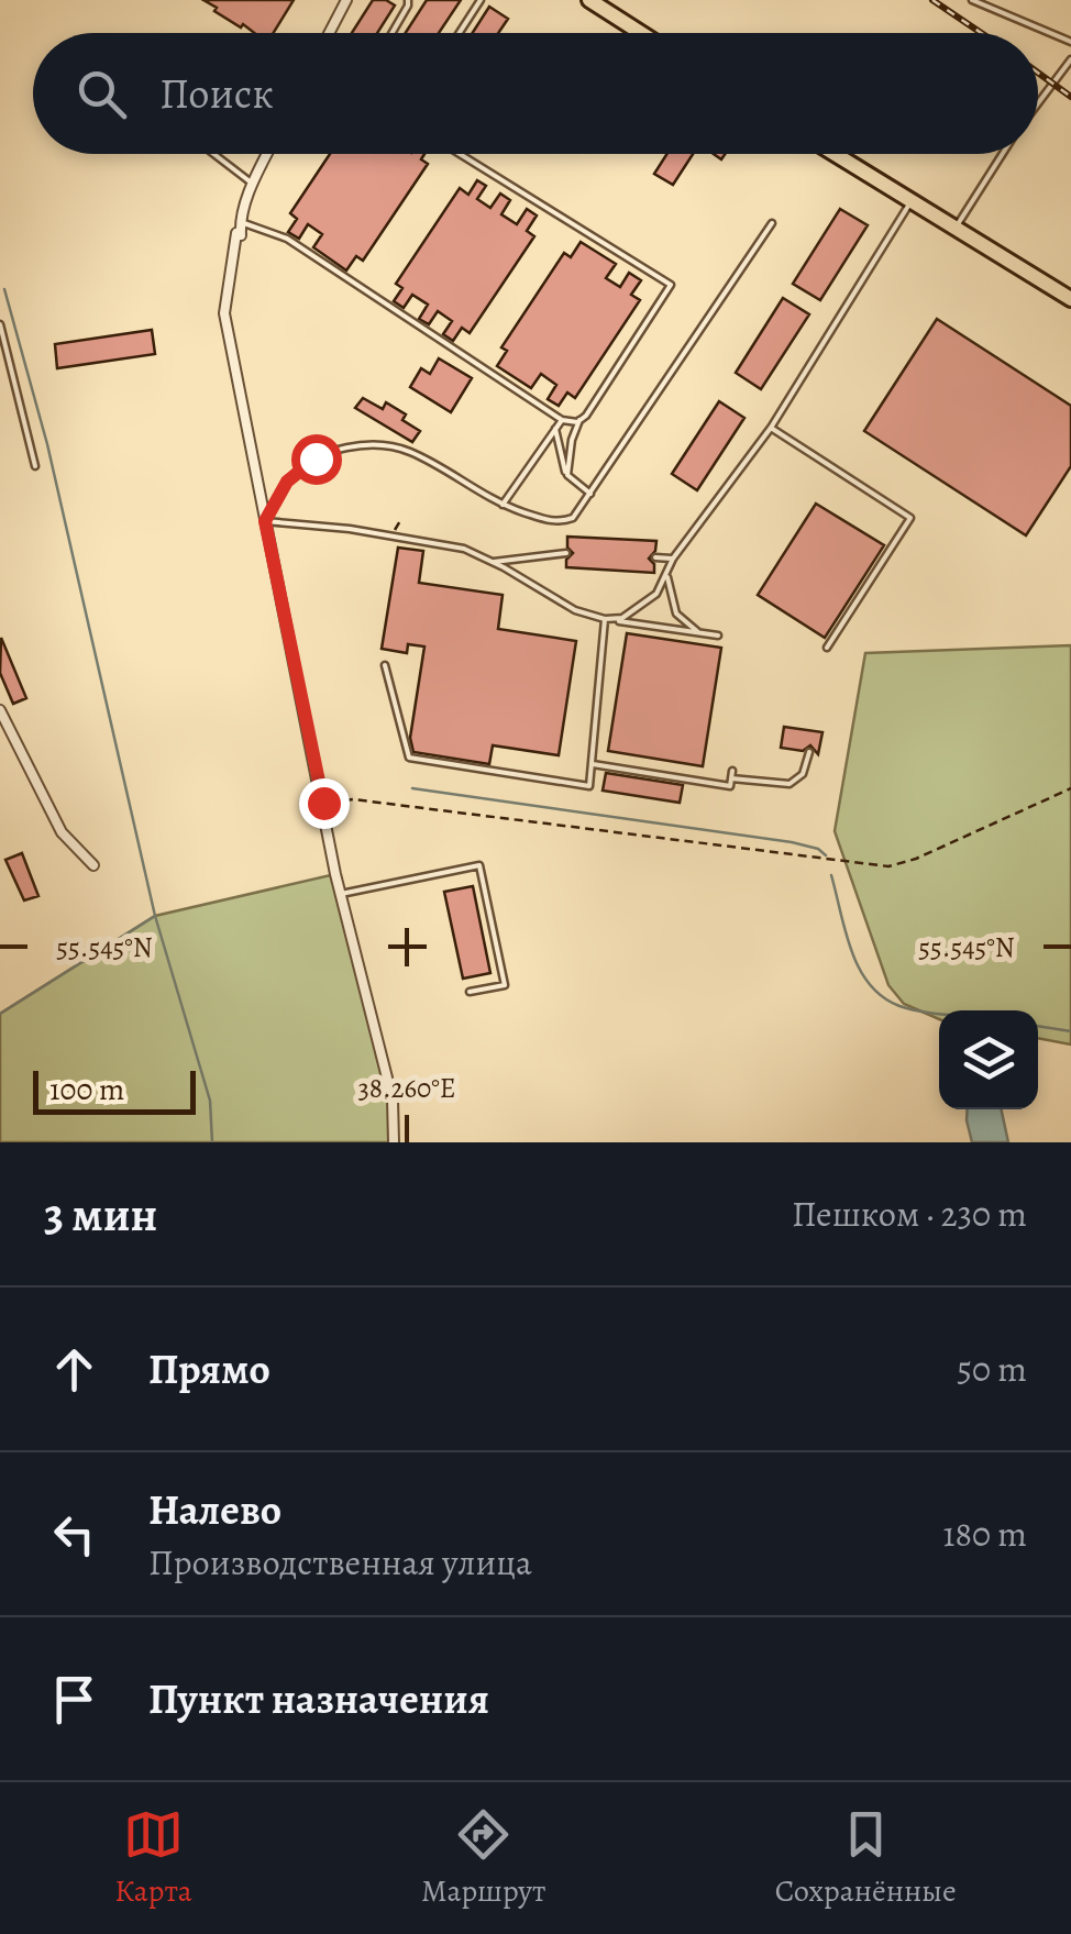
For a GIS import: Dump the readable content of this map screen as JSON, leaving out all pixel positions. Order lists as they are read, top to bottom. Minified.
{"scale_bar":"100 m","page":{"search":"Поиск","scale":"100 m","heading":["3 мин","Пешком · 230 m"],"list":[["Прямо","50 m"],["Налево","Производственная улица","180 m"],"Пункт назначения"],"nav":["Карта","Маршрут","Сохранённые"]},"coordinates":["55.545°N","38.260°E"]}
